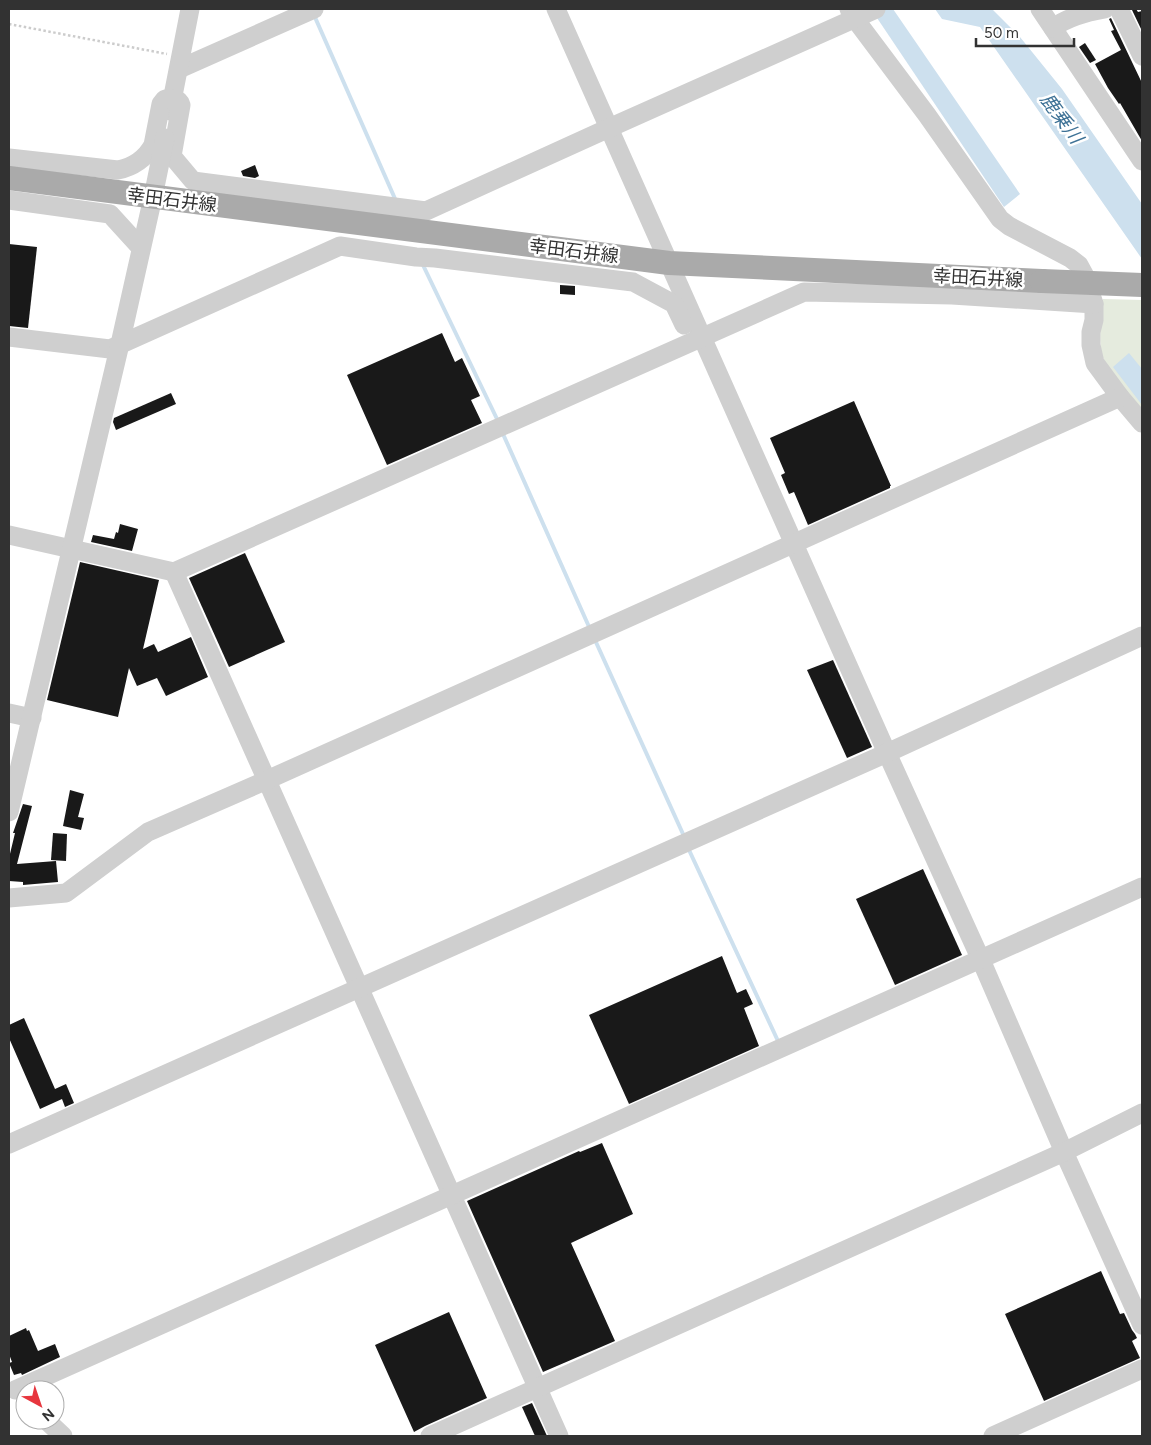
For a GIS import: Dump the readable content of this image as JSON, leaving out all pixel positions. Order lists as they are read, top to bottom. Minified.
{"streets":{"main road":["幸田石井線"]},"water":["鹿乗川"],"scale_bar":"50 m","north":"bottom right"}
